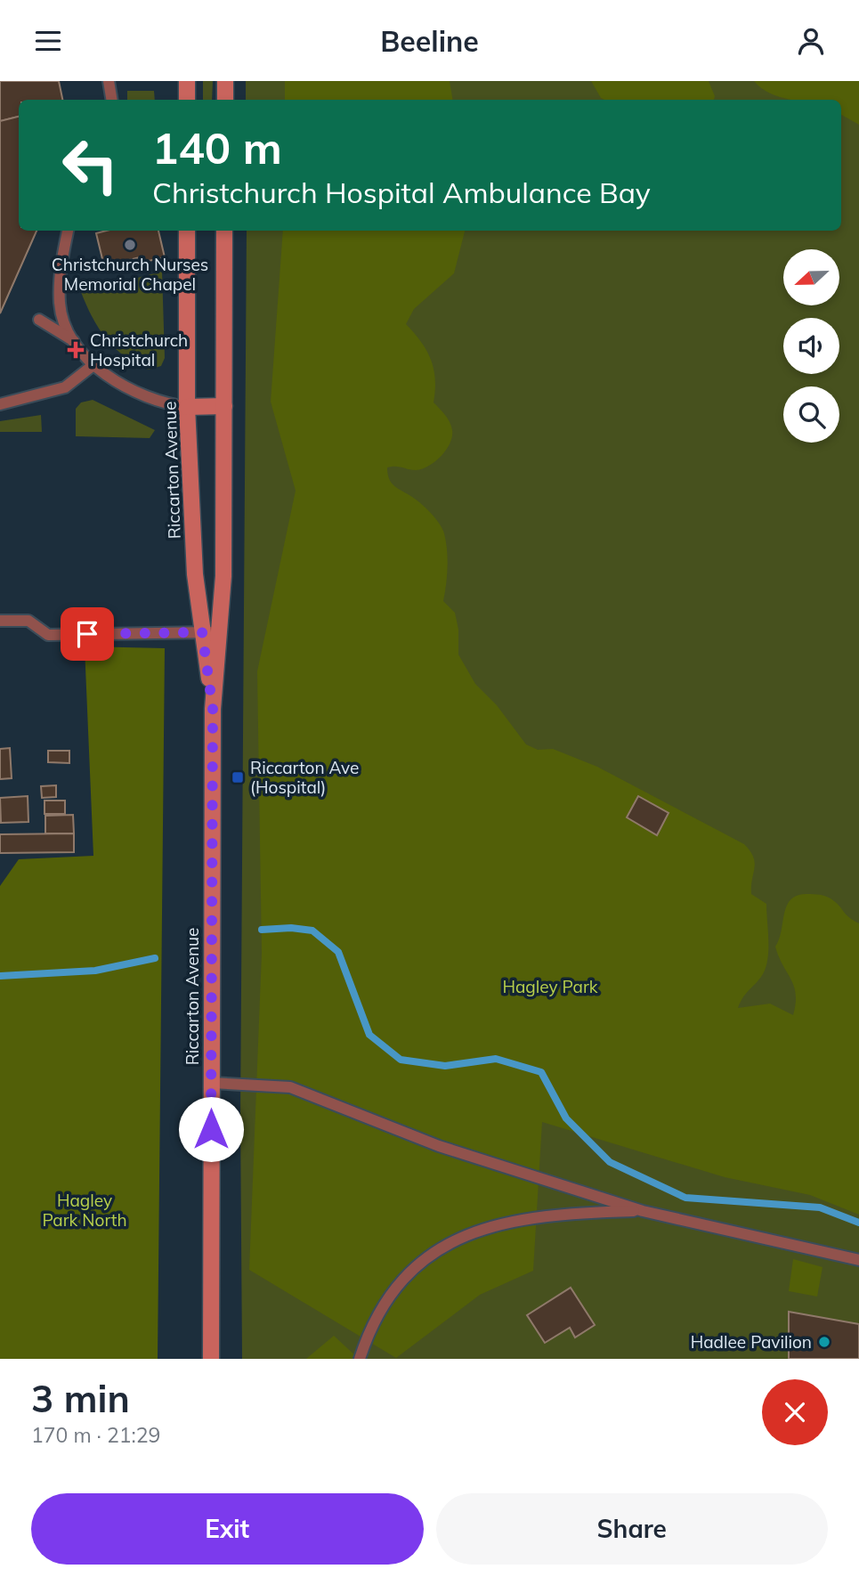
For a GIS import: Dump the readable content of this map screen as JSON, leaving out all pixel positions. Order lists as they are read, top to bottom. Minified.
{"streets":{"main road":["Riccarton Avenue"]},"parks":["Hagley Park","Hagley Park North"],"places":{"other":["Christchurch Nurses Memorial Chapel","Hadlee Pavilion"],"health":["Christchurch Hospital"],"transit":["Riccarton Ave (Hospital)"]},"north":"left","page":{"header":"Beeline","turn":["140 m","Christchurch Hospital Ambulance Bay"],"heading":["3 min","170 m · 21:29"],"buttons":["Exit","Share"]}}
